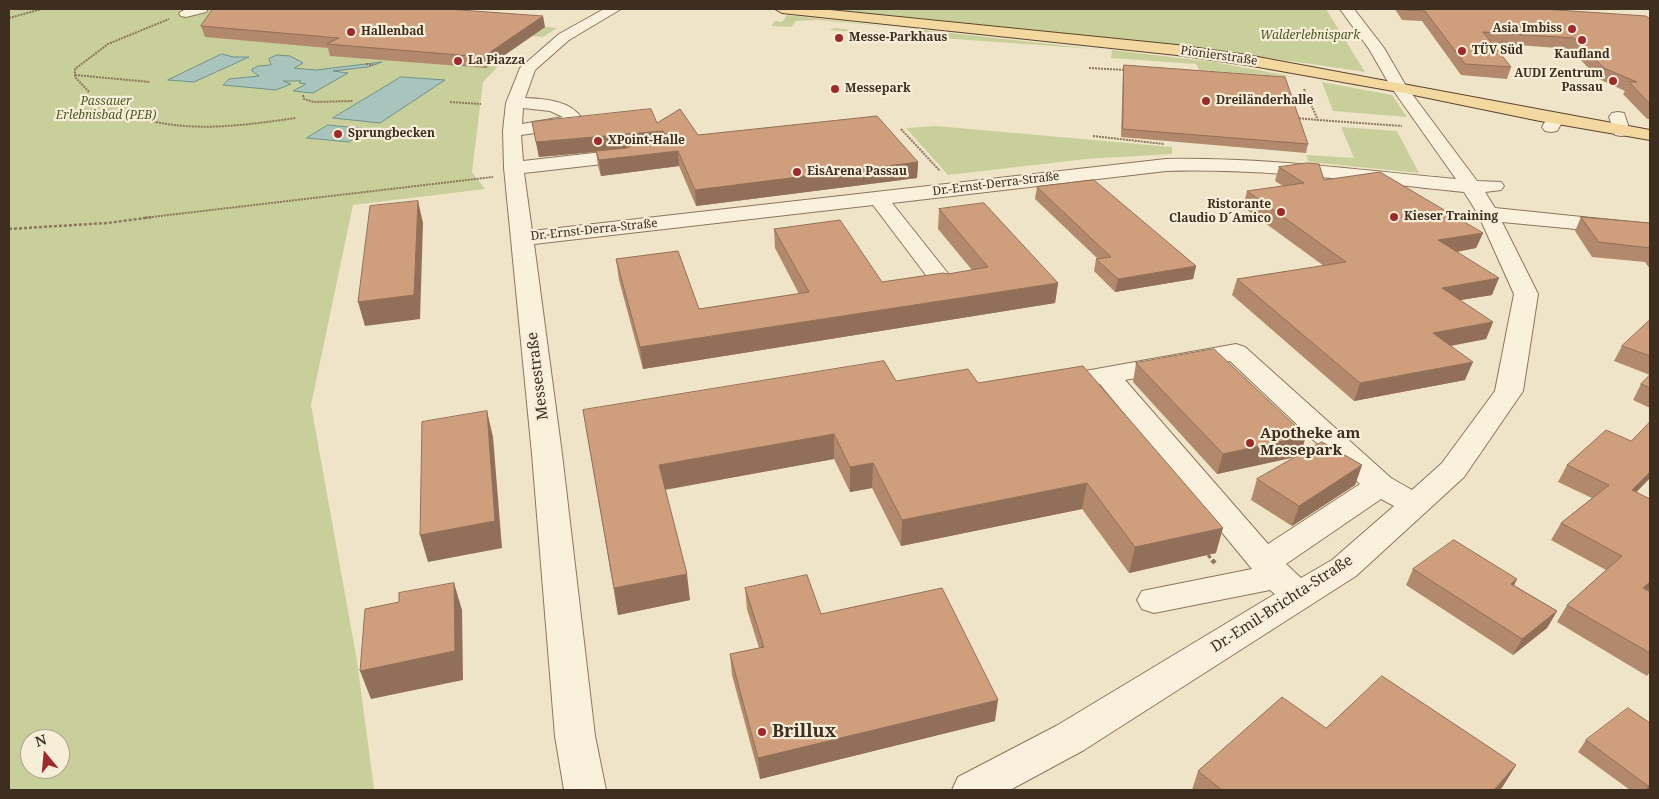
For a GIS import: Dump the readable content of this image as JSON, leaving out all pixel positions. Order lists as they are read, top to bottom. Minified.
{"streets":{"main road":["Pionierstraße"],"street":["Dr.-Ernst-Derra-Straße","Messestraße","Dr.-Emil-Brichta-Straße"]},"crossings":[["Pionierstraße","Dr.-Emil-Brichta-Straße"],["Dr.-Ernst-Derra-Straße","Messestraße"],["Dr.-Ernst-Derra-Straße","Dr.-Emil-Brichta-Straße"]],"parks":["Walderlebnispark","Passauer Erlebnisbad (PEB)"],"places":["Asia Imbiss","Hallenbad","Messe-Parkhaus","Kaufland","TÜV Süd","La Piazza","AUDI Zentrum Passau","Messepark","Dreiländerhalle","Sprungbecken","XPoint-Halle","EisArena Passau","Ristorante Claudio D´Amico","Kieser Training","Apotheke am Messepark","Brillux"],"north":"top"}
